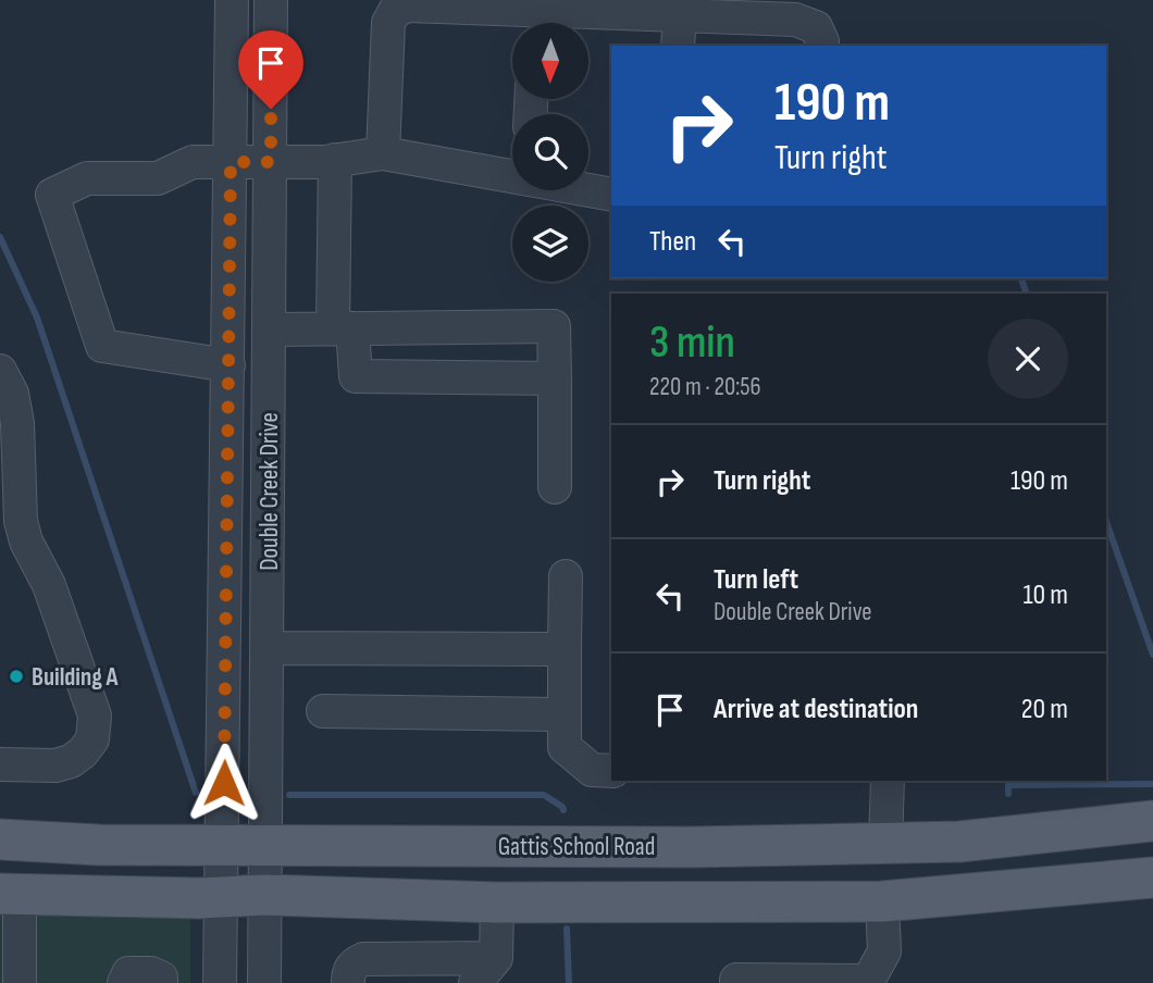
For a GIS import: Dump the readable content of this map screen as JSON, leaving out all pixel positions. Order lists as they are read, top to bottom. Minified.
{"streets":{"main road":["Gattis School Road"],"street":["Double Creek Drive"]},"crossings":[["Double Creek Drive","Gattis School Road"]],"places":["Building A"],"north":"bottom","page":{"turn":["190 m","Turn right"],"then":"Then","heading":["3 min","220 m · 20:56"],"list":[{"name":"Turn right","value":"190 m"},{"name":"Turn left","note":"Double Creek Drive","value":"10 m"},{"name":"Arrive at destination","value":"20 m"}]}}
